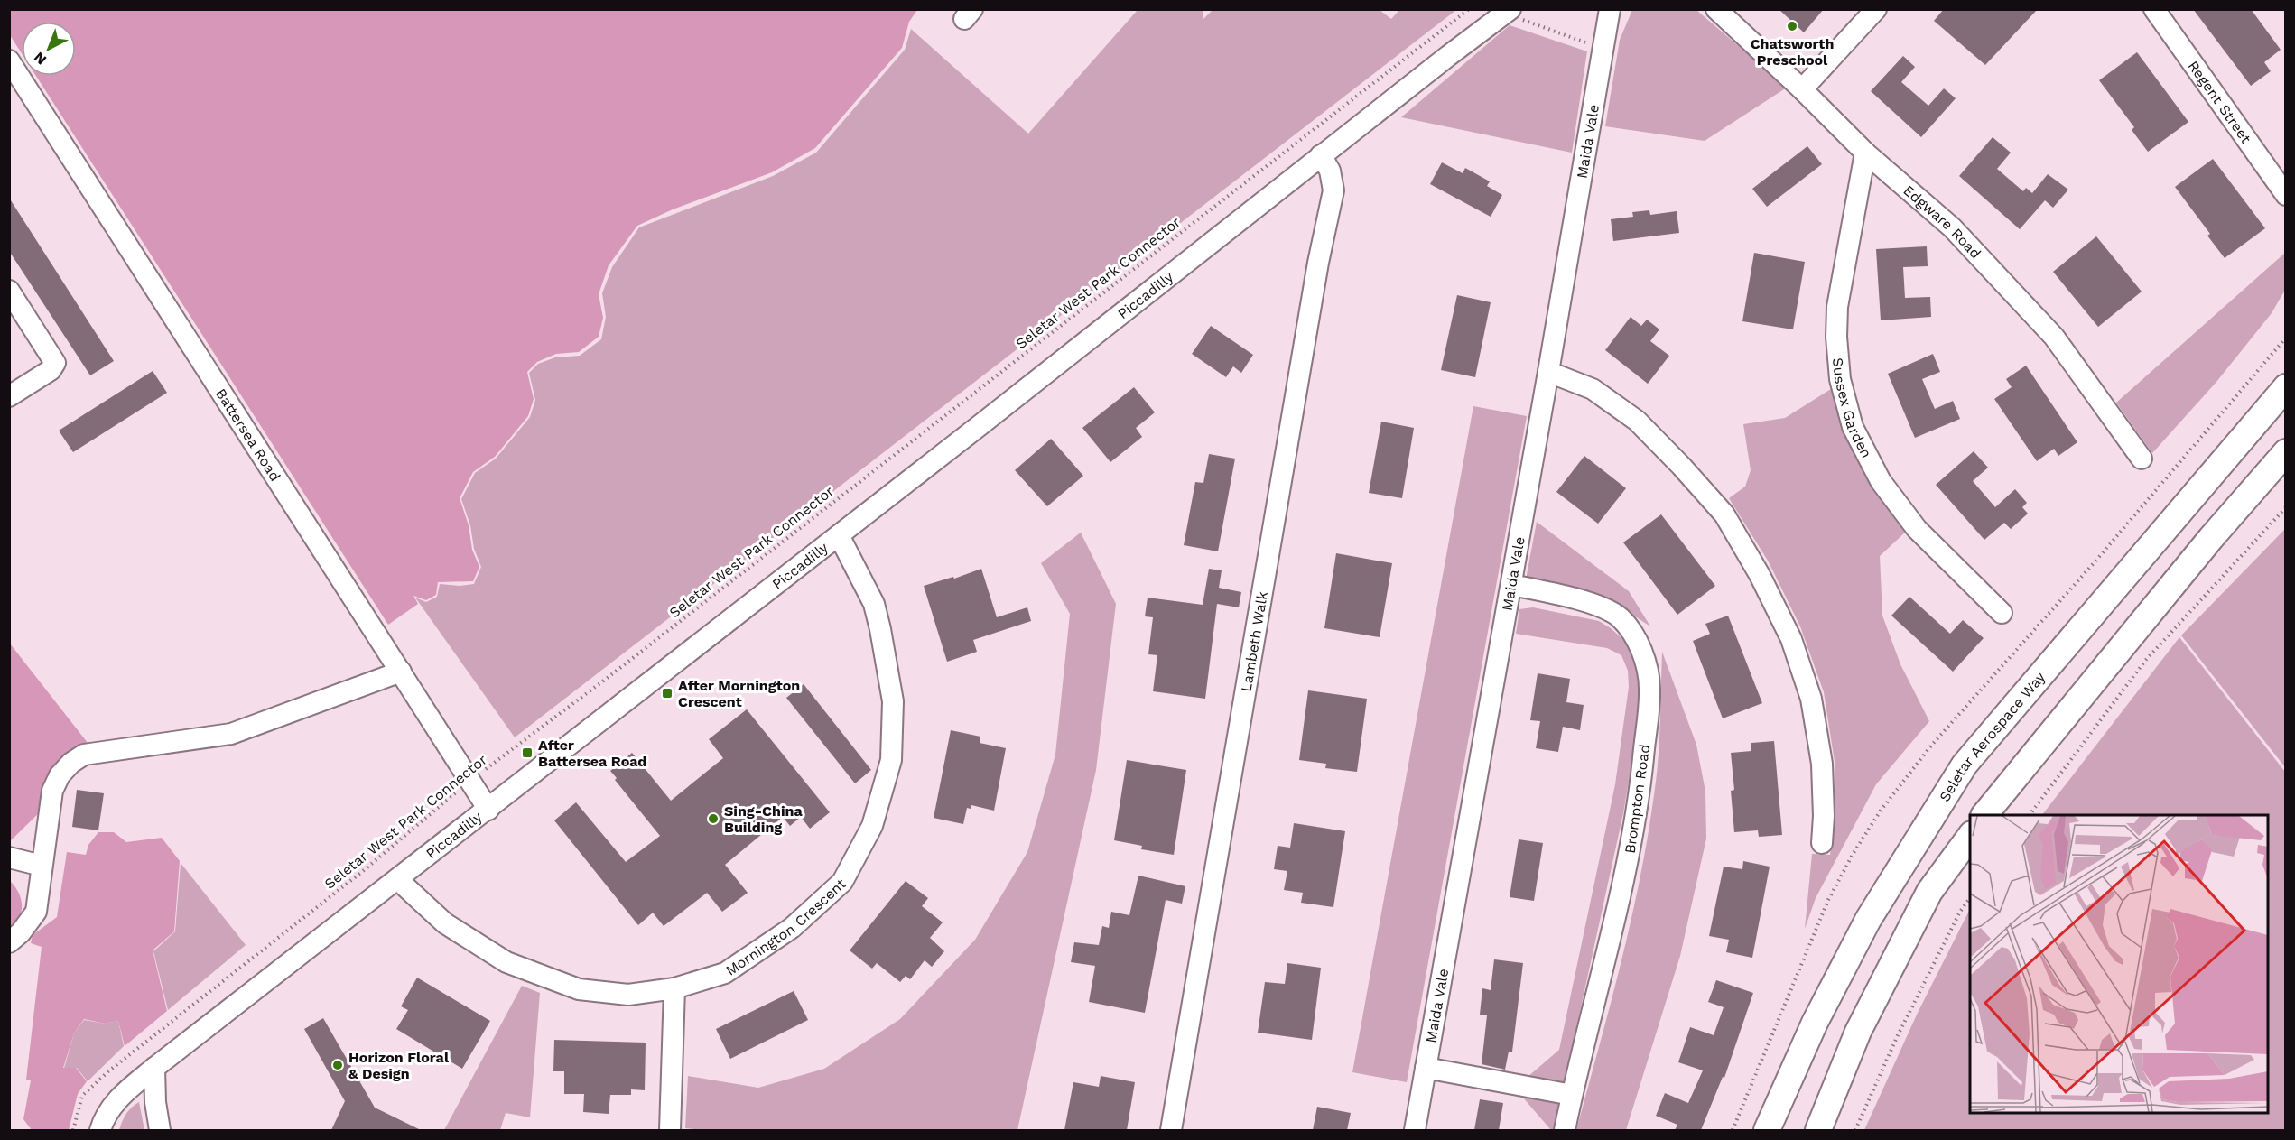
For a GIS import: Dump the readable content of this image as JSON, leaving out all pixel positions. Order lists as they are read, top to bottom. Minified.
{"streets":{"main road":["Seletar Aerospace Way"],"street":["Regent Street","Maida Vale","Edgware Road","Piccadilly","Sussex Garden","Battersea Road","Lambeth Walk","Brompton Road","Mornington Crescent"],"path":["Seletar West Park Connector"]},"crossings":[["Maida Vale","Brompton Road"],["Edgware Road","Sussex Garden"],["Seletar West Park Connector","Battersea Road"],["Piccadilly","Battersea Road"],["Piccadilly","Lambeth Walk"],["Piccadilly","Mornington Crescent"]],"places":{"other":["Chatsworth Preschool","Sing-China Building","Horizon Floral & Design"],"transit":["After Mornington Crescent","After Battersea Road"]},"north":"bottom left"}
